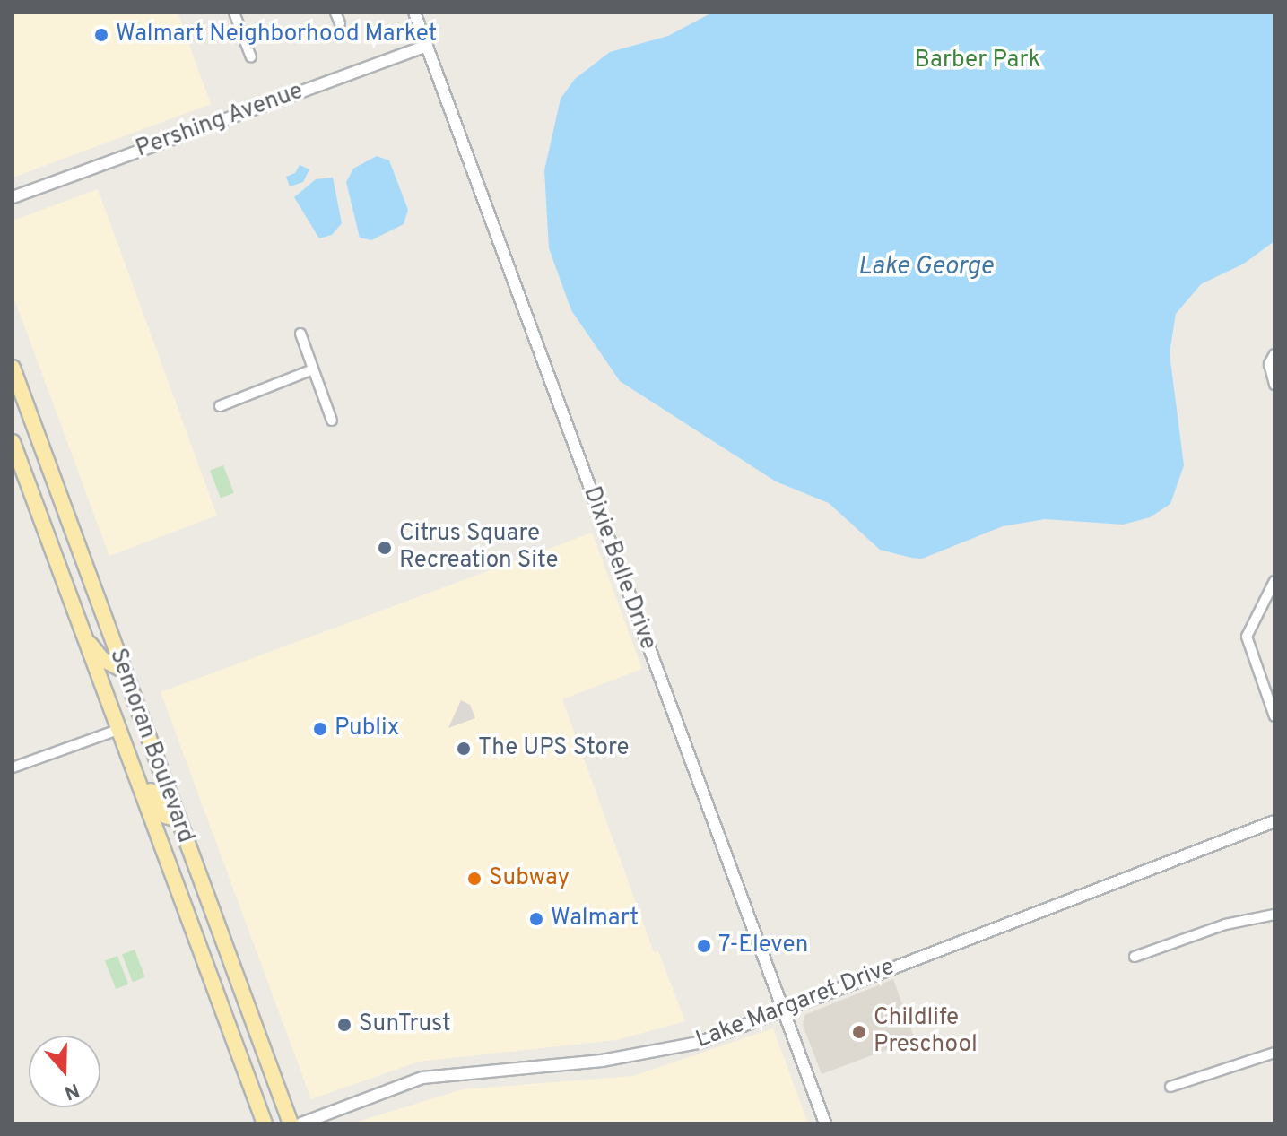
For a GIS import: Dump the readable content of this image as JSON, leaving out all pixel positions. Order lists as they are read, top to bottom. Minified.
{"streets":{"main road":["Semoran Boulevard"],"street":["Pershing Avenue","Dixie Belle Drive","Lake Margaret Drive"]},"crossings":[["Pershing Avenue","Dixie Belle Drive"],["Dixie Belle Drive","Lake Margaret Drive"]],"water":["Lake George"],"parks":["Barber Park"],"places":["Walmart Neighborhood Market","Citrus Square Recreation Site","Publix","The UPS Store","Subway","Walmart","7-Eleven","SunTrust","Childlife Preschool"],"north":"bottom"}
